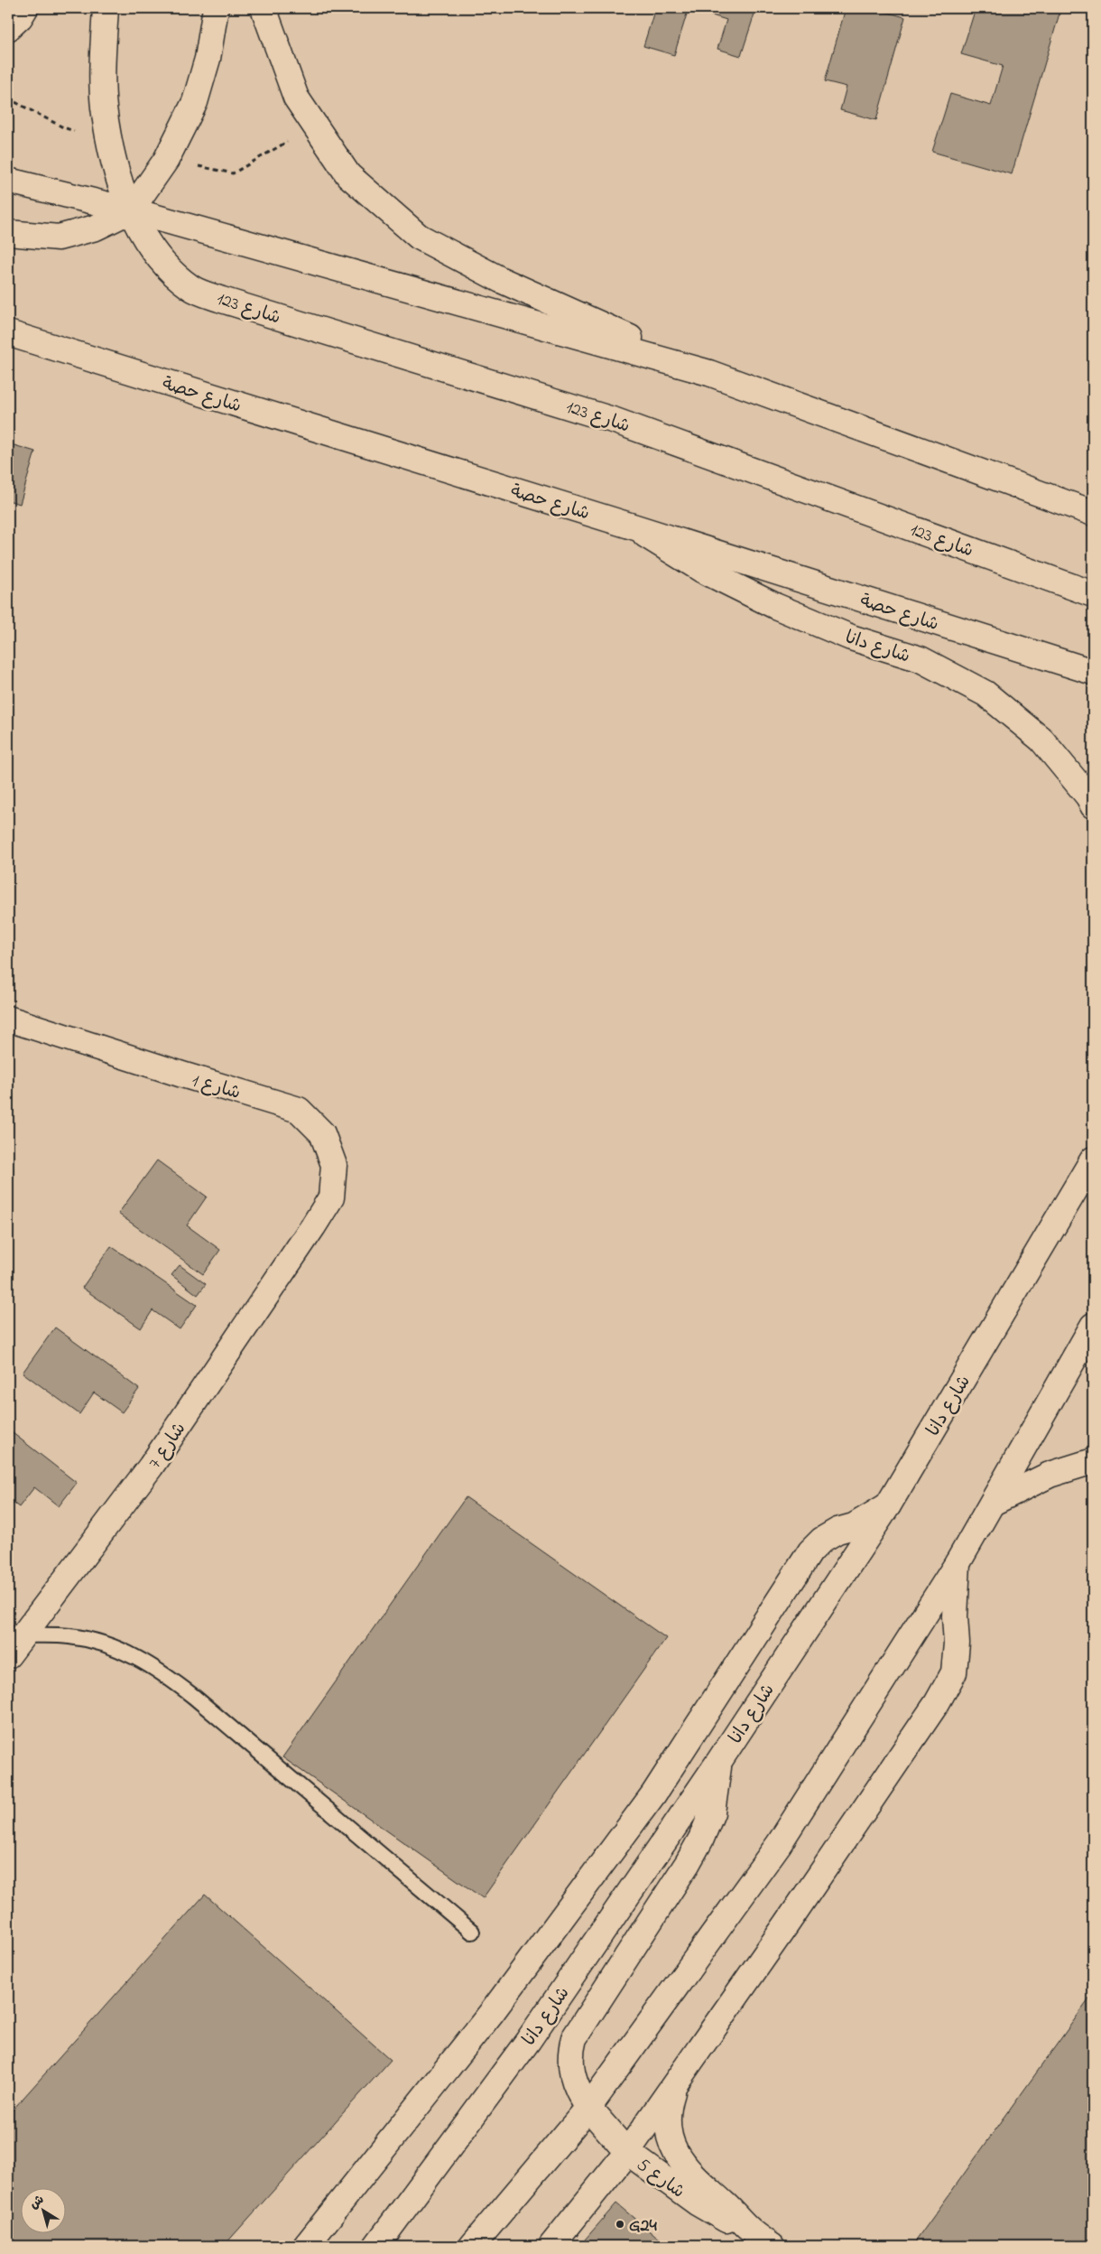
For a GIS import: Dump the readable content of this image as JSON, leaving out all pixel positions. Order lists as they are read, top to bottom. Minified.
{"streets":{"street":["شارع 123","شارع حصة","شارع دانا","شارع 1","شارع 7","شارع 5"]},"crossings":[["شارع حصة","شارع دانا"],["شارع دانا","شارع 5"],["شارع 1","شارع 7"]],"places":["G24"],"north":"top left"}
